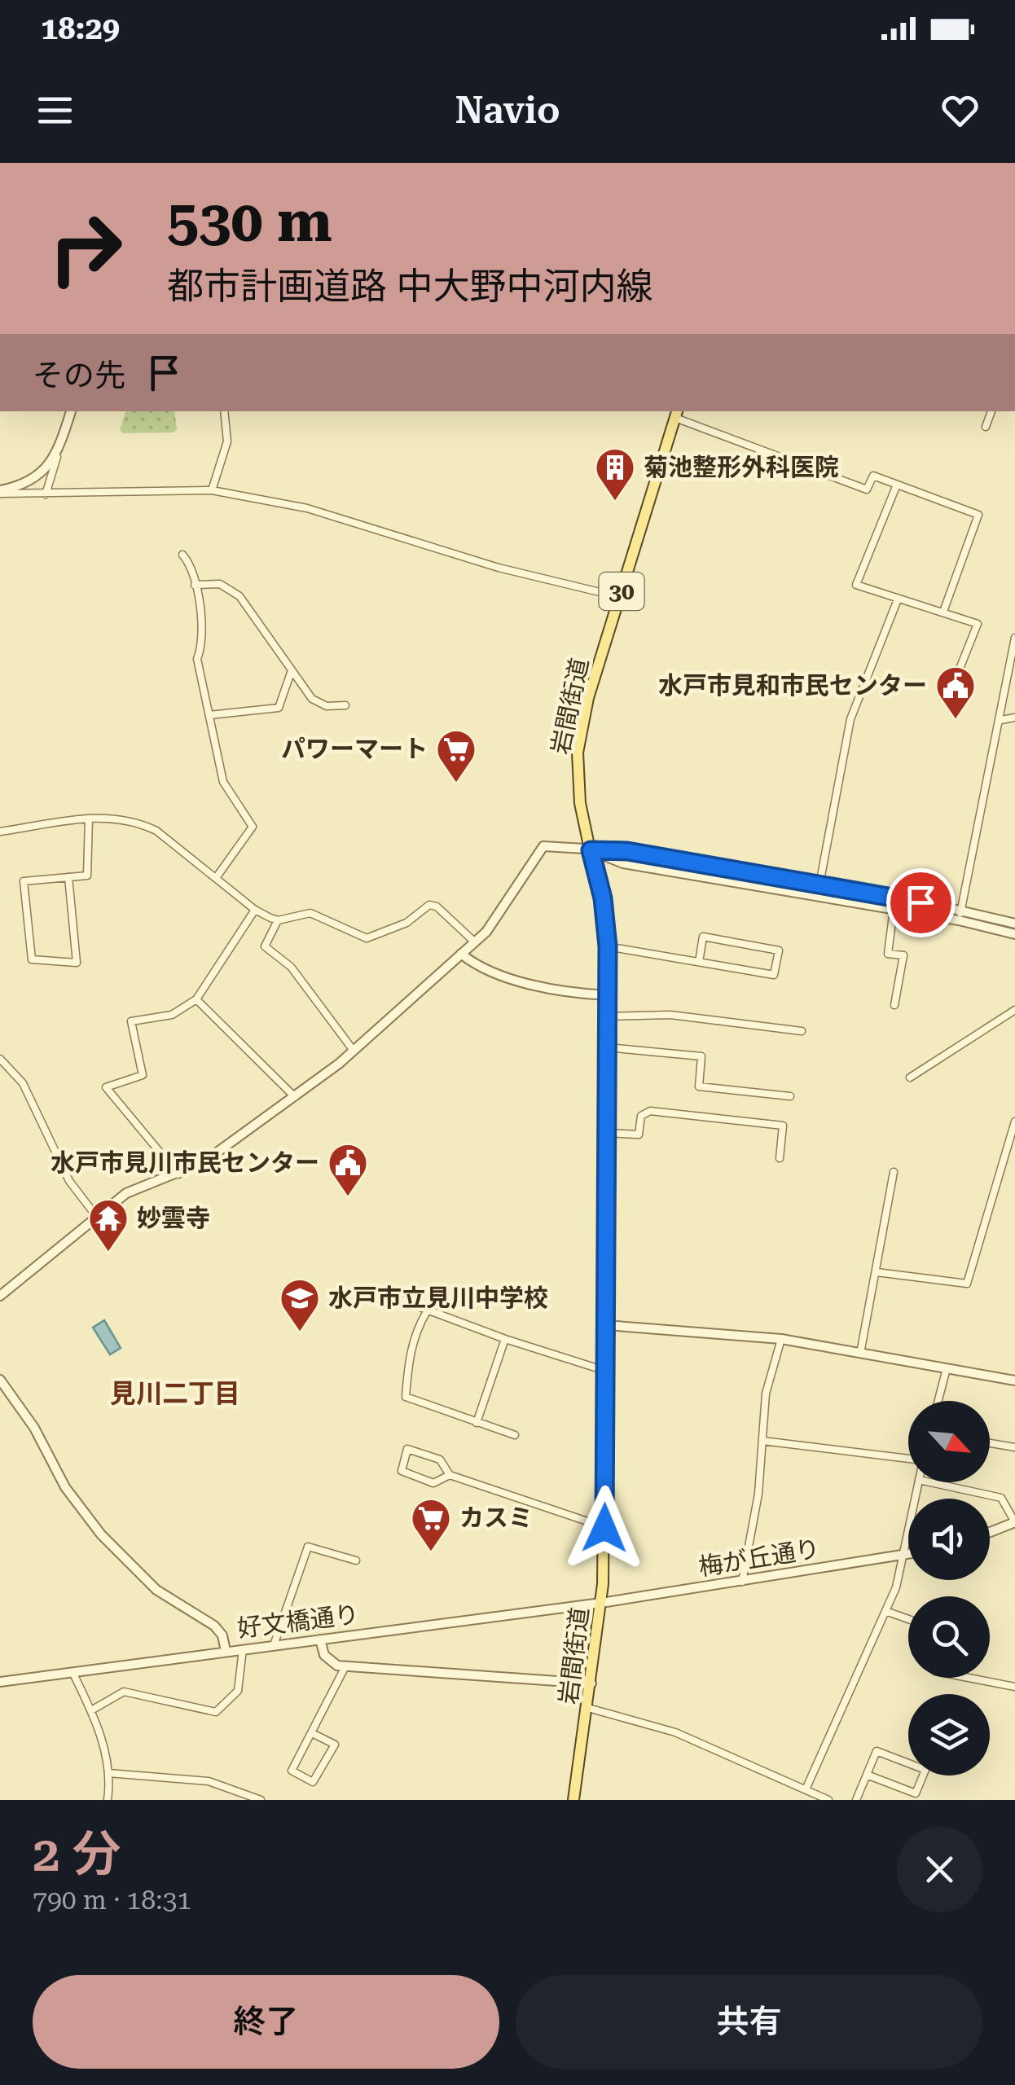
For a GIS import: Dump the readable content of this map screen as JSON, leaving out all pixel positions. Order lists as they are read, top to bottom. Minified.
{"streets":{"main road":["30","岩間街道"],"street":["梅が丘通り","好文橋通り"]},"crossings":[["岩間街道","梅が丘通り"],["岩間街道","好文橋通り"],["梅が丘通り","好文橋通り"]],"districts":["見川二丁目"],"places":{"building":["菊池整形外科医院"],"public building":["水戸市見和市民センター","水戸市見川市民センター"],"supermarket":["パワーマート","カスミ"],"temple":["妙雲寺"],"school or university":["水戸市立見川中学校"]},"north":"bottom right","page":{"status":"18:29","header":"Navio","turn":["530 m","都市計画道路 中大野中河内線"],"then":"その先","heading":["2 分","790 m · 18:31"],"buttons":["終了","共有"]}}
